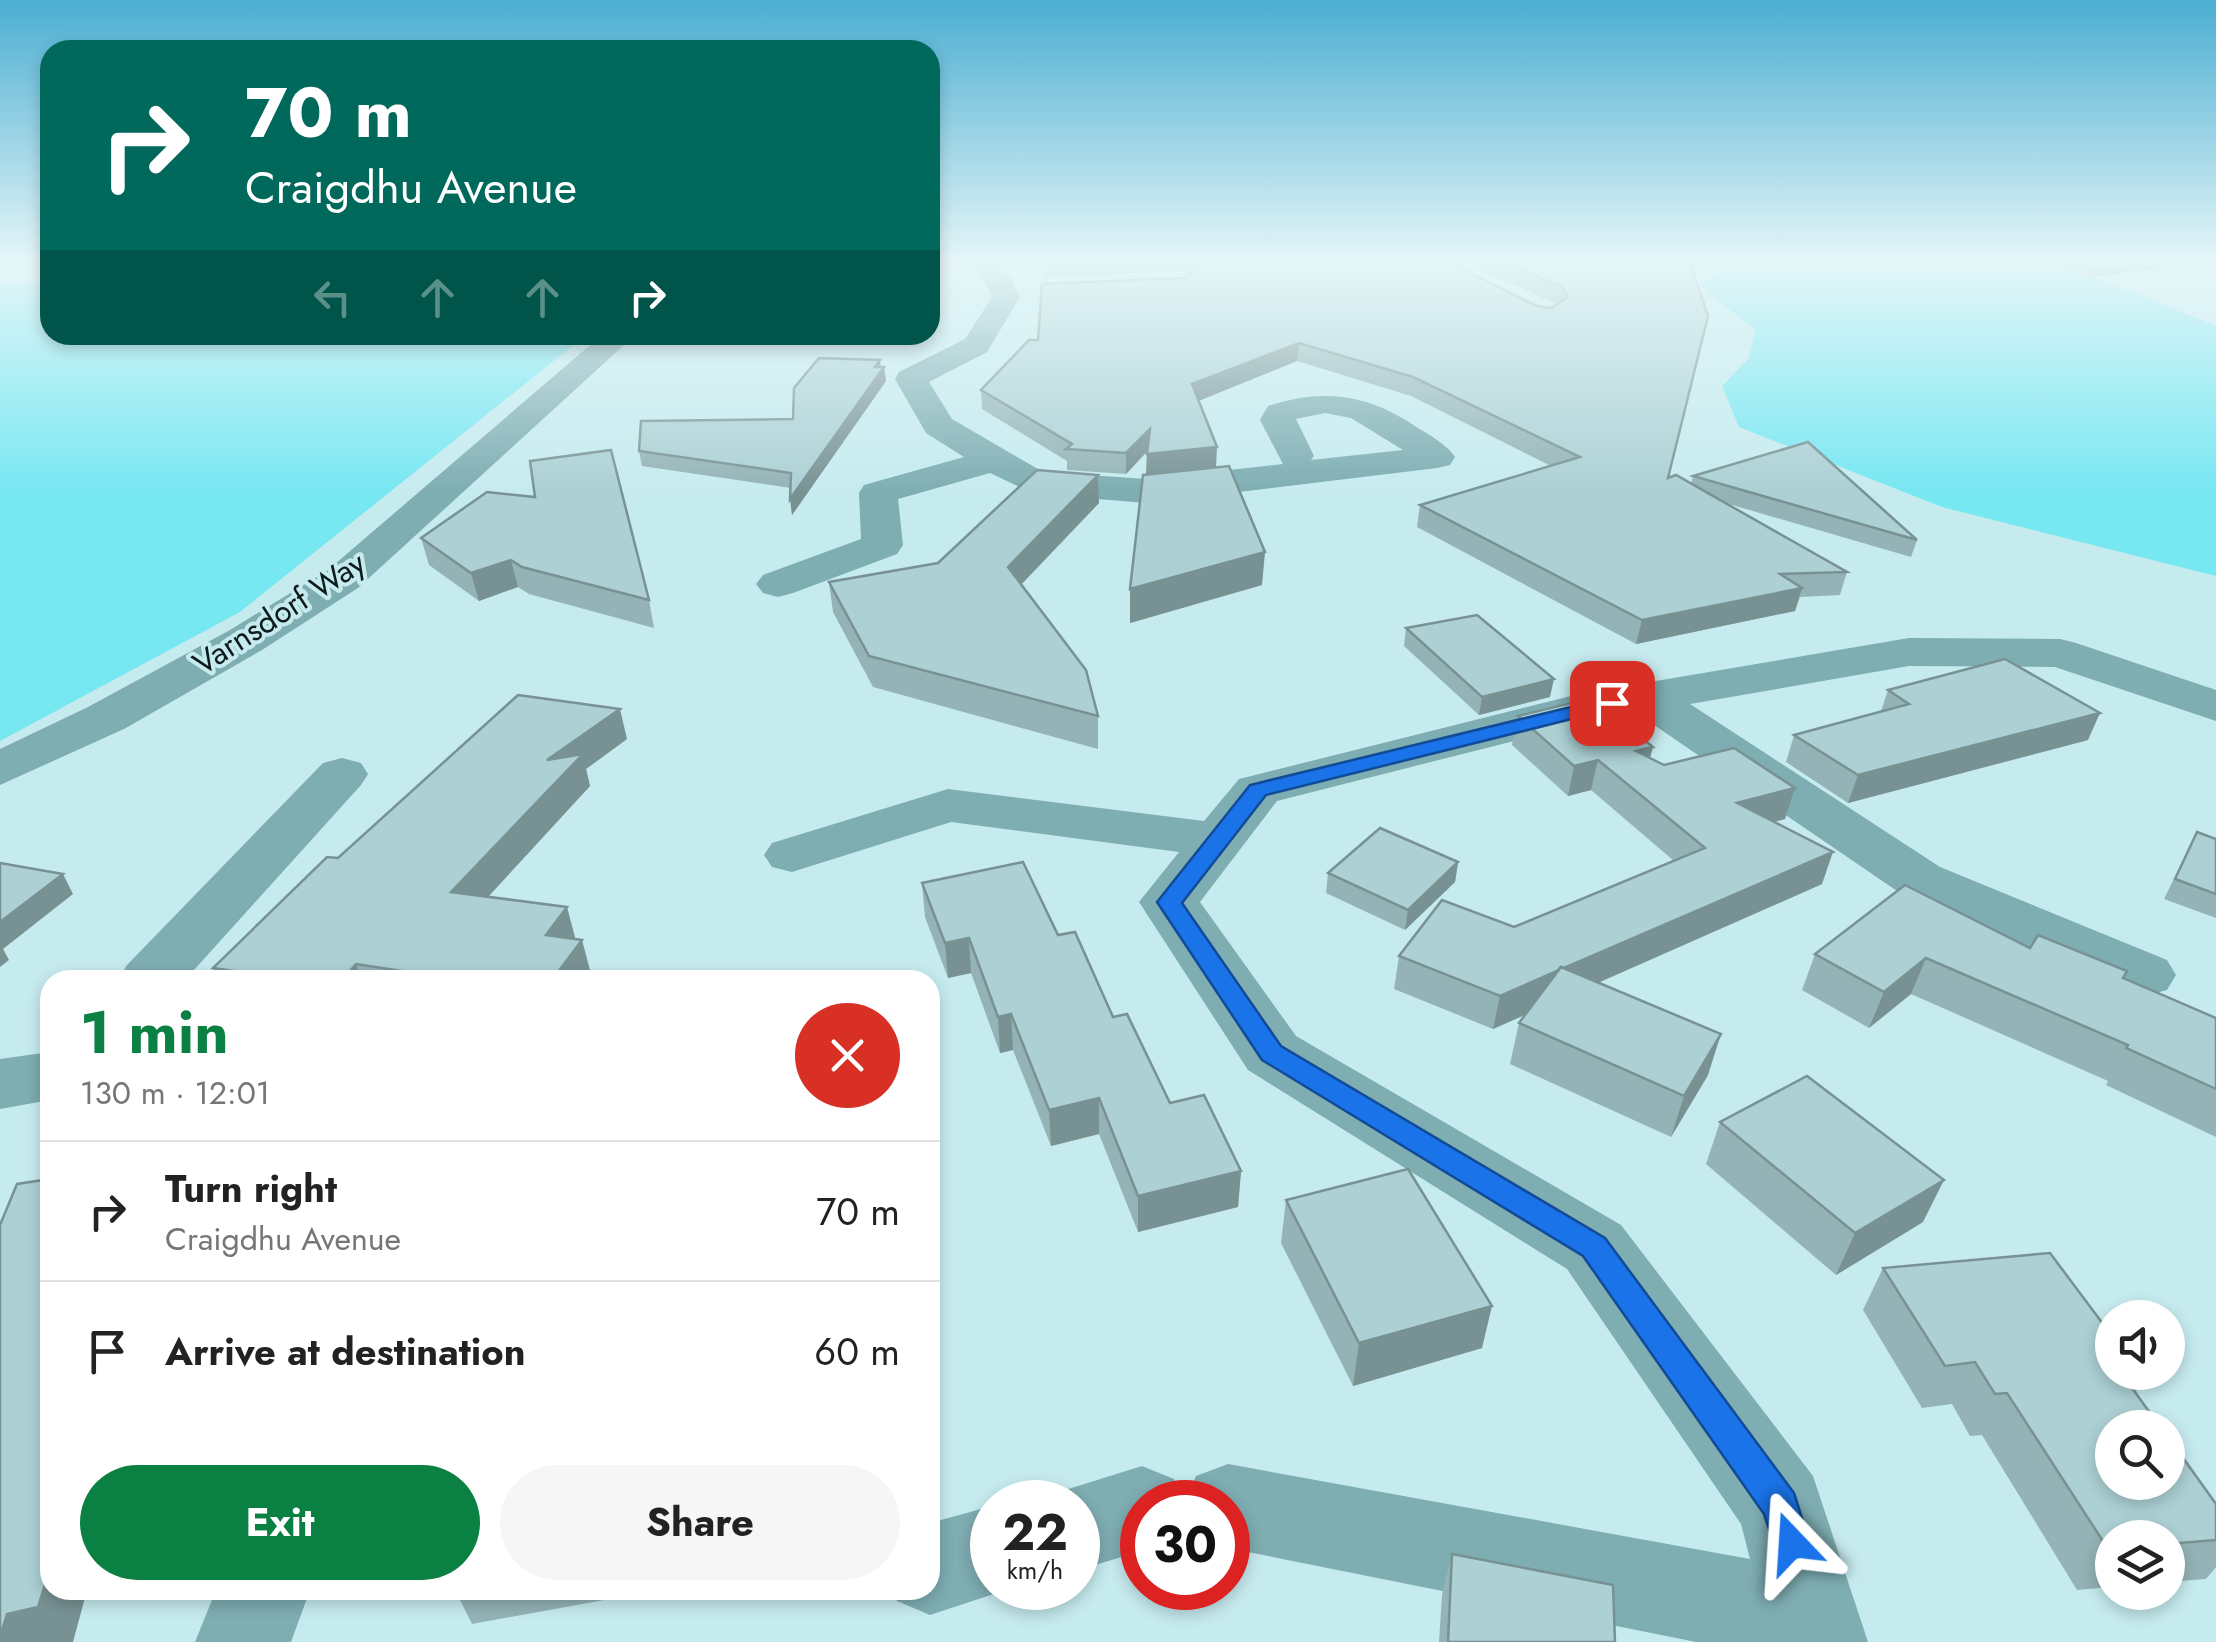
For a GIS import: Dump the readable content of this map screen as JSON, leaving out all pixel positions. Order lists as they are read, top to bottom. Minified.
{"streets":{"street":["Varnsdorf Way"]},"page":{"turn":["70 m","Craigdhu Avenue"],"heading":["1 min","130 m · 12:01"],"list":[{"name":"Turn right","note":"Craigdhu Avenue","value":"70 m"},{"name":"Arrive at destination","value":"60 m"}],"buttons":["Exit","Share"],"speed":"22 km/h","limit":"30"}}
